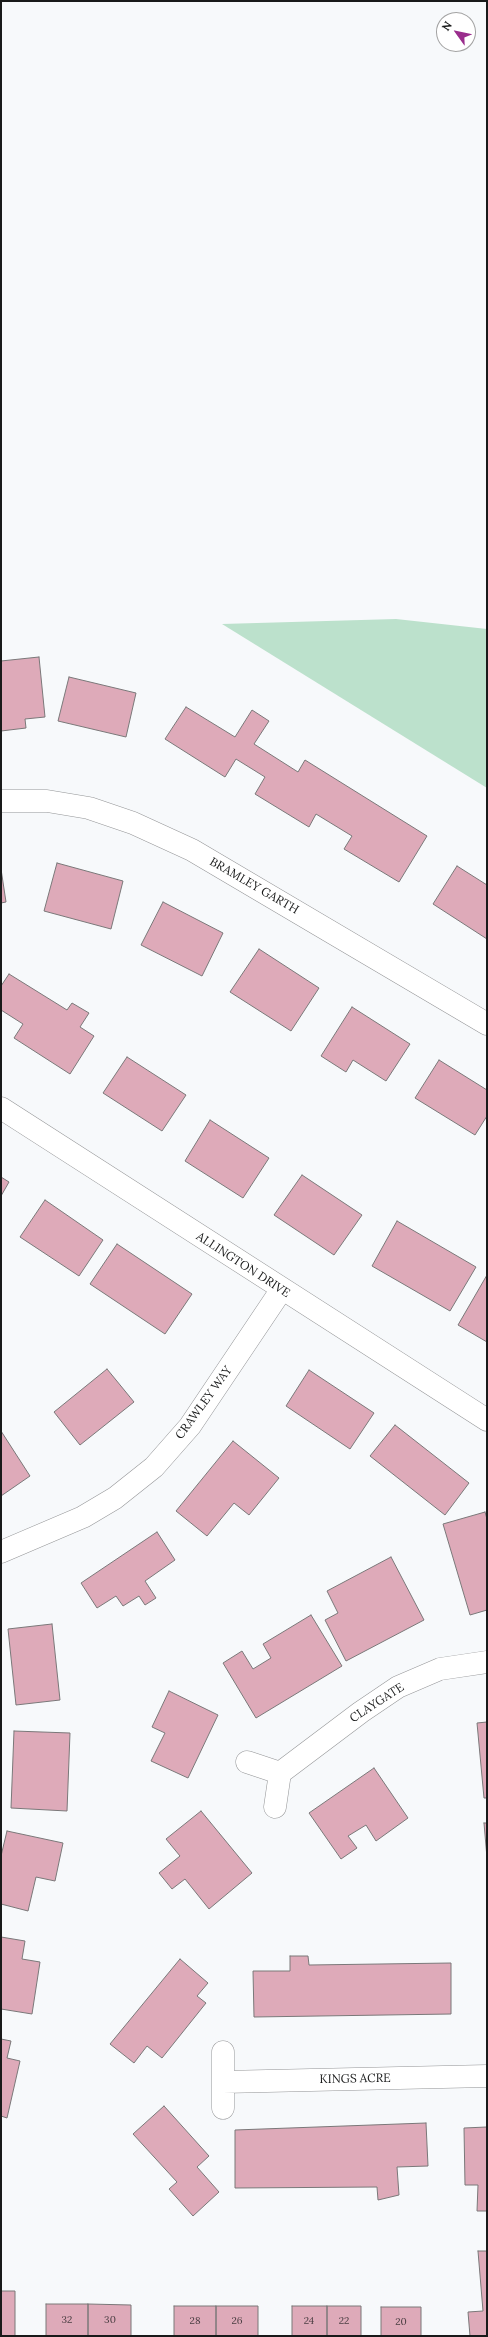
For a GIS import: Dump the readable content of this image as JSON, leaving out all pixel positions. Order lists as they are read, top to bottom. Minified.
{"streets":{"street":["BRAMLEY GARTH","ALLINGTON DRIVE","CRAWLEY WAY","CLAYGATE","KINGS ACRE"]},"crossings":[["ALLINGTON DRIVE","CRAWLEY WAY"]],"house_numbers":["32","30","28","26","24","22","20"],"north":"top left"}
